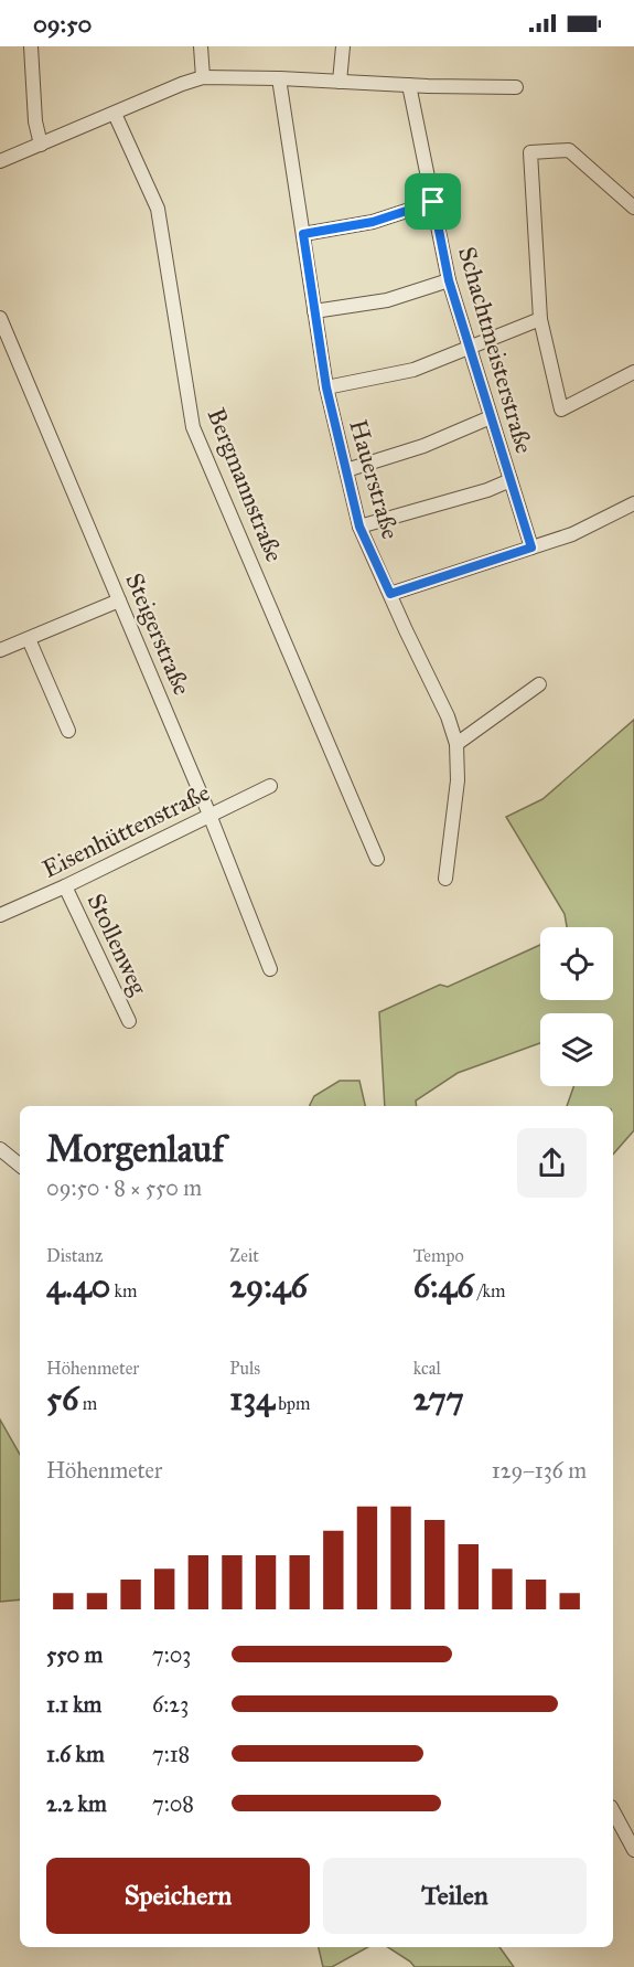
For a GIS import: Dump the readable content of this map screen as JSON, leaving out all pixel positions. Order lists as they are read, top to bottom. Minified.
{"streets":{"street":["Schachtmeisterstraße","Hauerstraße","Bergmannstraße","Steigerstraße","Eisenhüttenstraße","Stollenweg"]},"crossings":[["Steigerstraße","Eisenhüttenstraße"],["Eisenhüttenstraße","Stollenweg"]],"page":{"status":"09:50","heading":["Morgenlauf","09:50 · 8 × 550 m"],"stats":[["Distanz","4.40 km"],["Zeit","29:46"],["Tempo","6:46 /km"],["Höhenmeter","56 m"],["Puls","134 bpm"],["kcal","277"]],"chart":["Höhenmeter","129–136 m"],"list":[{"name":"550 m","note":"7:03"},{"name":"1.1 km","note":"6:23"},{"name":"1.6 km","note":"7:18"},{"name":"2.2 km","note":"7:08"}],"buttons":["Speichern","Teilen"]}}
